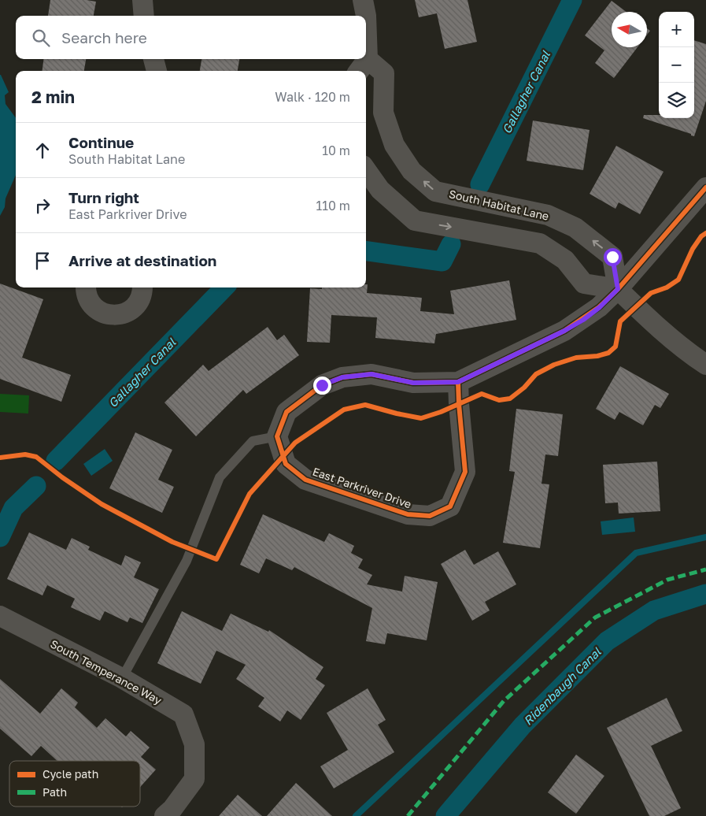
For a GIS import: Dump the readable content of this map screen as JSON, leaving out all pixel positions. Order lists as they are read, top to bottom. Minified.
{"streets":{"street":["South Habitat Lane","East Parkriver Drive","South Temperance Way"]},"water":["Gallagher Canal","Ridenbaugh Canal"],"legend":["Cycle path","Path"],"north":"left","page":{"map_buttons":["+","−"],"search":"Search here","heading":["2 min","Walk · 120 m"],"list":[["Continue","South Habitat Lane","10 m"],["Turn right","East Parkriver Drive","110 m"],"Arrive at destination"]}}
